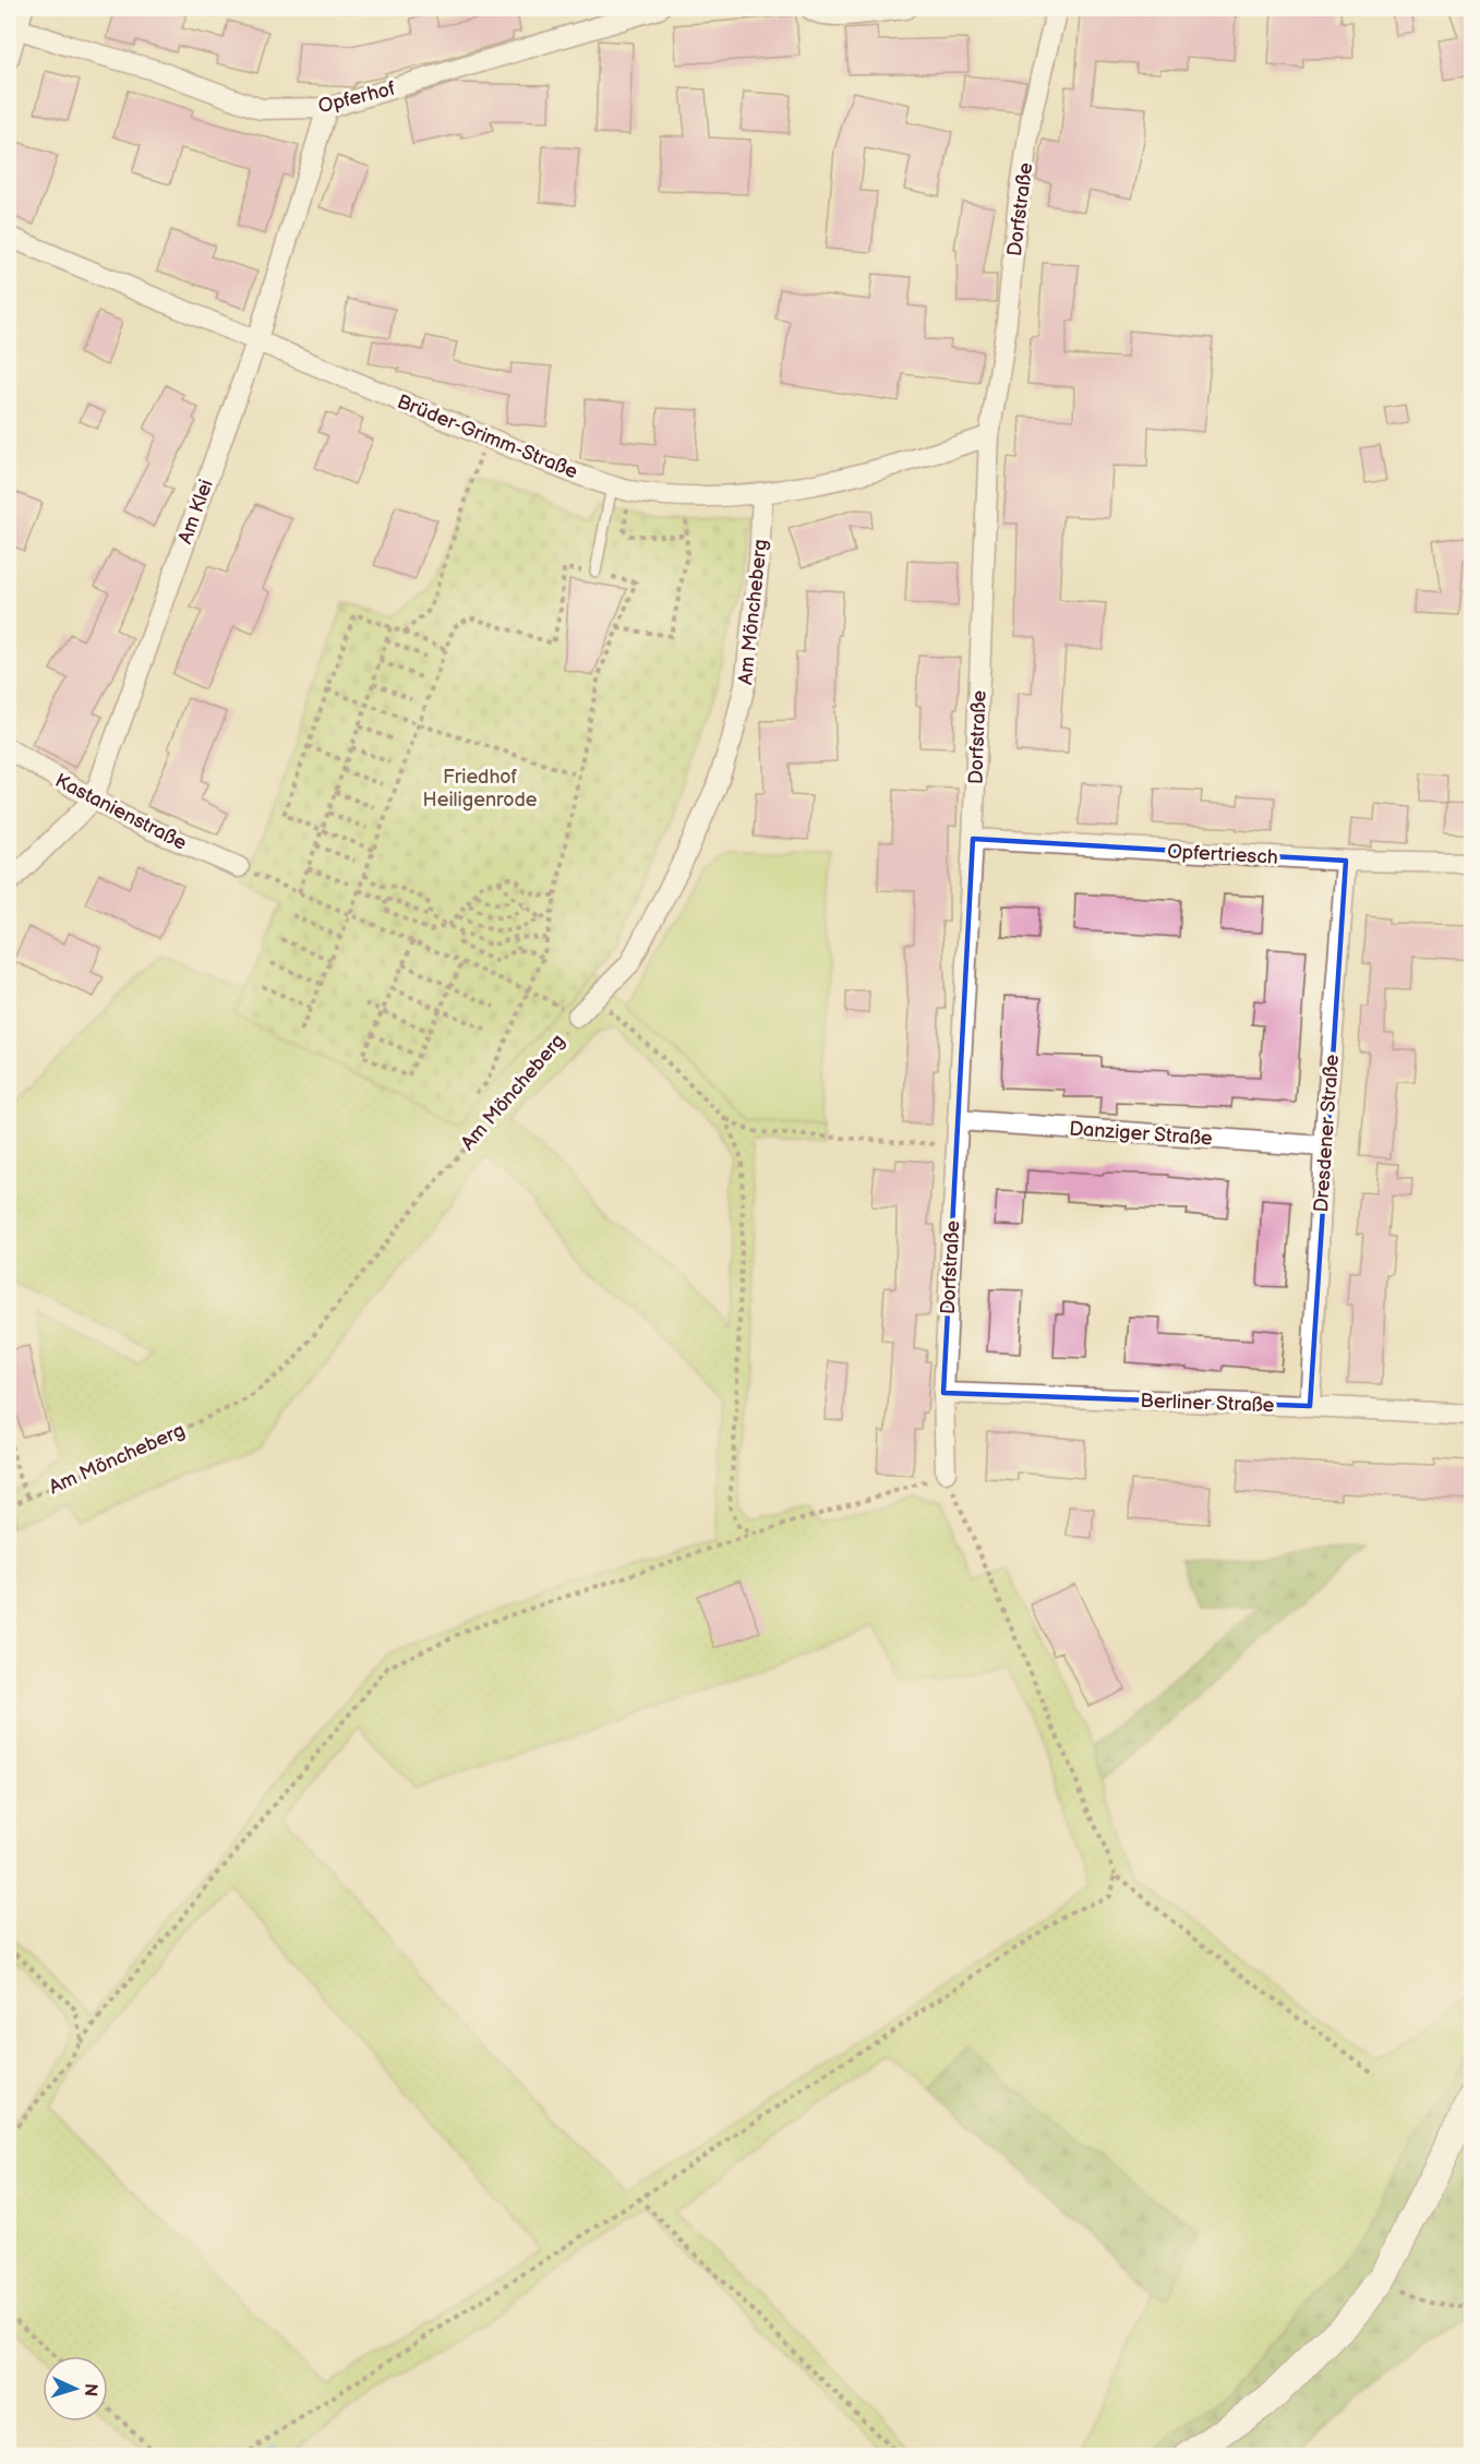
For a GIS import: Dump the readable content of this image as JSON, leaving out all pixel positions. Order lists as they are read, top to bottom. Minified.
{"streets":{"street":["Opferhof","Dorfstraße","Brüder-Grimm-Straße","Am Klei","Am Möncheberg","Kastanienstraße","Opfertriesch","Danziger Straße","Dresdener Straße","Berliner Straße"]},"crossings":[["Opferhof","Am Klei"],["Dorfstraße","Brüder-Grimm-Straße"],["Dorfstraße","Opfertriesch"],["Dorfstraße","Danziger Straße"],["Dorfstraße","Berliner Straße"],["Brüder-Grimm-Straße","Am Klei"],["Brüder-Grimm-Straße","Am Möncheberg"],["Am Klei","Kastanienstraße"],["Opfertriesch","Dresdener Straße"],["Danziger Straße","Dresdener Straße"],["Dresdener Straße","Berliner Straße"]],"parks":["Friedhof Heiligenrode"],"north":"right"}
